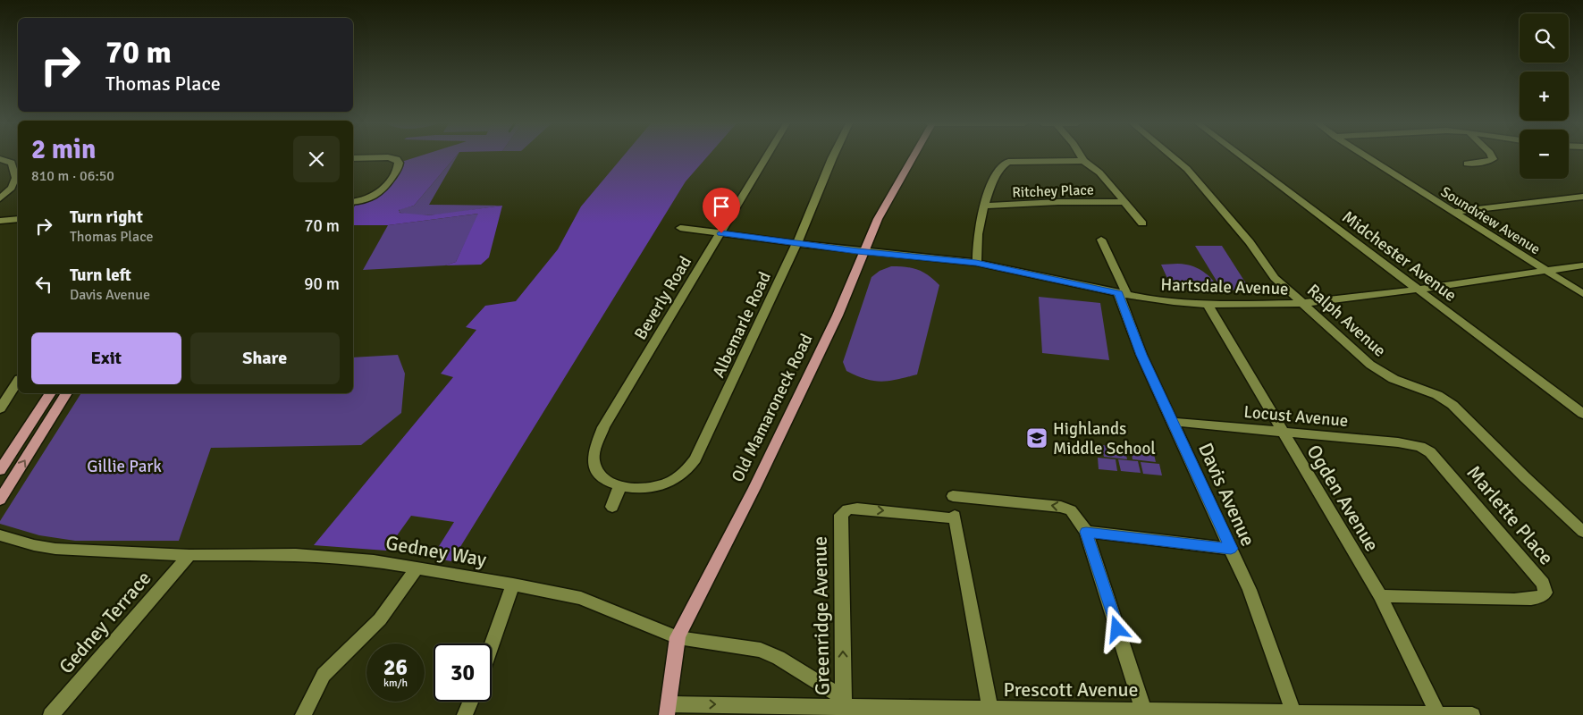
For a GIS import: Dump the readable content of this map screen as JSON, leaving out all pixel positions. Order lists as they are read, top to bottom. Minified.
{"streets":{"main road":["Old Mamaroneck Road"],"street":["Ritchey Place","Soundview Avenue","Midchester Avenue","Hartsdale Avenue","Beverly Road","Ralph Avenue","Albemarle Road","Locust Avenue","Davis Avenue","Ogden Avenue","Marlette Place","Gedney Way","Greenridge Avenue","Gedney Terrace","Prescott Avenue"]},"crossings":[["Soundview Avenue","Hartsdale Avenue"],["Midchester Avenue","Hartsdale Avenue"],["Hartsdale Avenue","Beverly Road"],["Hartsdale Avenue","Ralph Avenue"],["Hartsdale Avenue","Albemarle Road"],["Hartsdale Avenue","Old Mamaroneck Road"],["Hartsdale Avenue","Davis Avenue"],["Hartsdale Avenue","Ogden Avenue"],["Beverly Road","Albemarle Road"],["Old Mamaroneck Road","Gedney Way"],["Old Mamaroneck Road","Prescott Avenue"],["Locust Avenue","Davis Avenue"],["Locust Avenue","Ogden Avenue"],["Locust Avenue","Marlette Place"],["Davis Avenue","Prescott Avenue"],["Ogden Avenue","Marlette Place"],["Ogden Avenue","Prescott Avenue"],["Gedney Way","Greenridge Avenue"],["Gedney Way","Gedney Terrace"],["Gedney Way","Prescott Avenue"],["Greenridge Avenue","Prescott Avenue"]],"parks":["Gillie Park"],"places":{"school or university":["Highlands Middle School"]},"page":{"map_buttons":["+","−"],"turn":["70 m","Thomas Place"],"heading":["2 min","810 m · 06:50"],"list":[{"name":"Turn right","note":"Thomas Place","value":"70 m"},{"name":"Turn left","note":"Davis Avenue","value":"90 m"}],"buttons":["Exit","Share"],"speed":"26 km/h","limit":"30"}}
